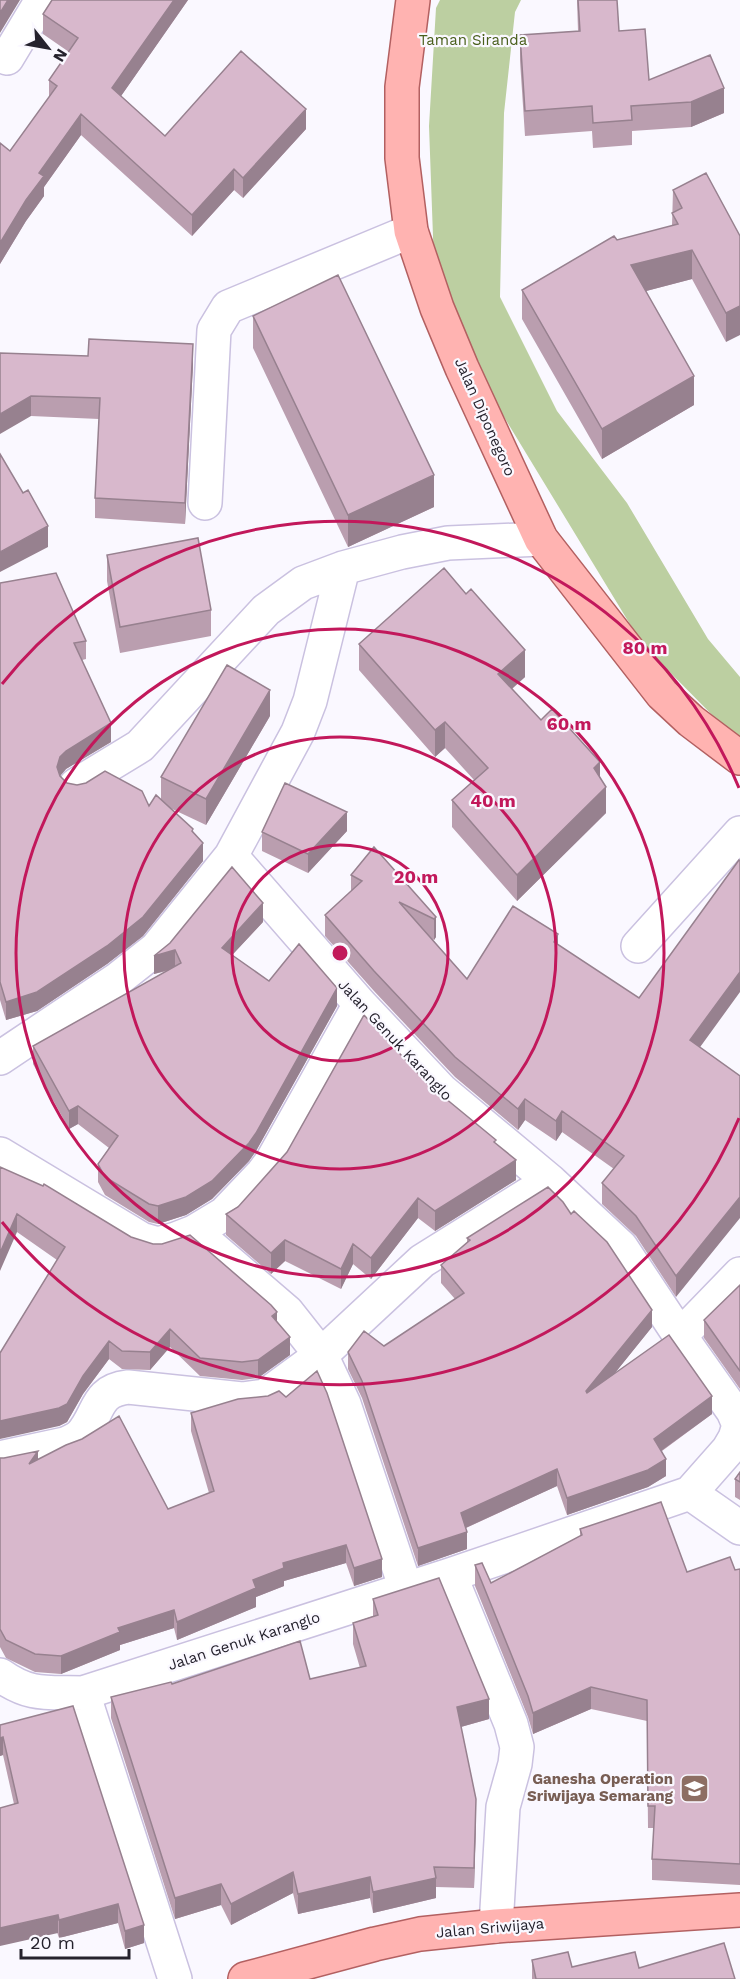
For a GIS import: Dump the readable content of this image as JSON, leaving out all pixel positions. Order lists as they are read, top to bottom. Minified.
{"streets":{"main road":["Jalan Diponegoro","Jalan Sriwijaya"],"street":["Jalan Genuk Karanglo"]},"parks":["Taman Siranda"],"places":{"school or university":["Ganesha Operation Sriwijaya Semarang"]},"scale_bar":"20 m","north":"bottom right","rings":["80 m","60 m","40 m","20 m"]}
